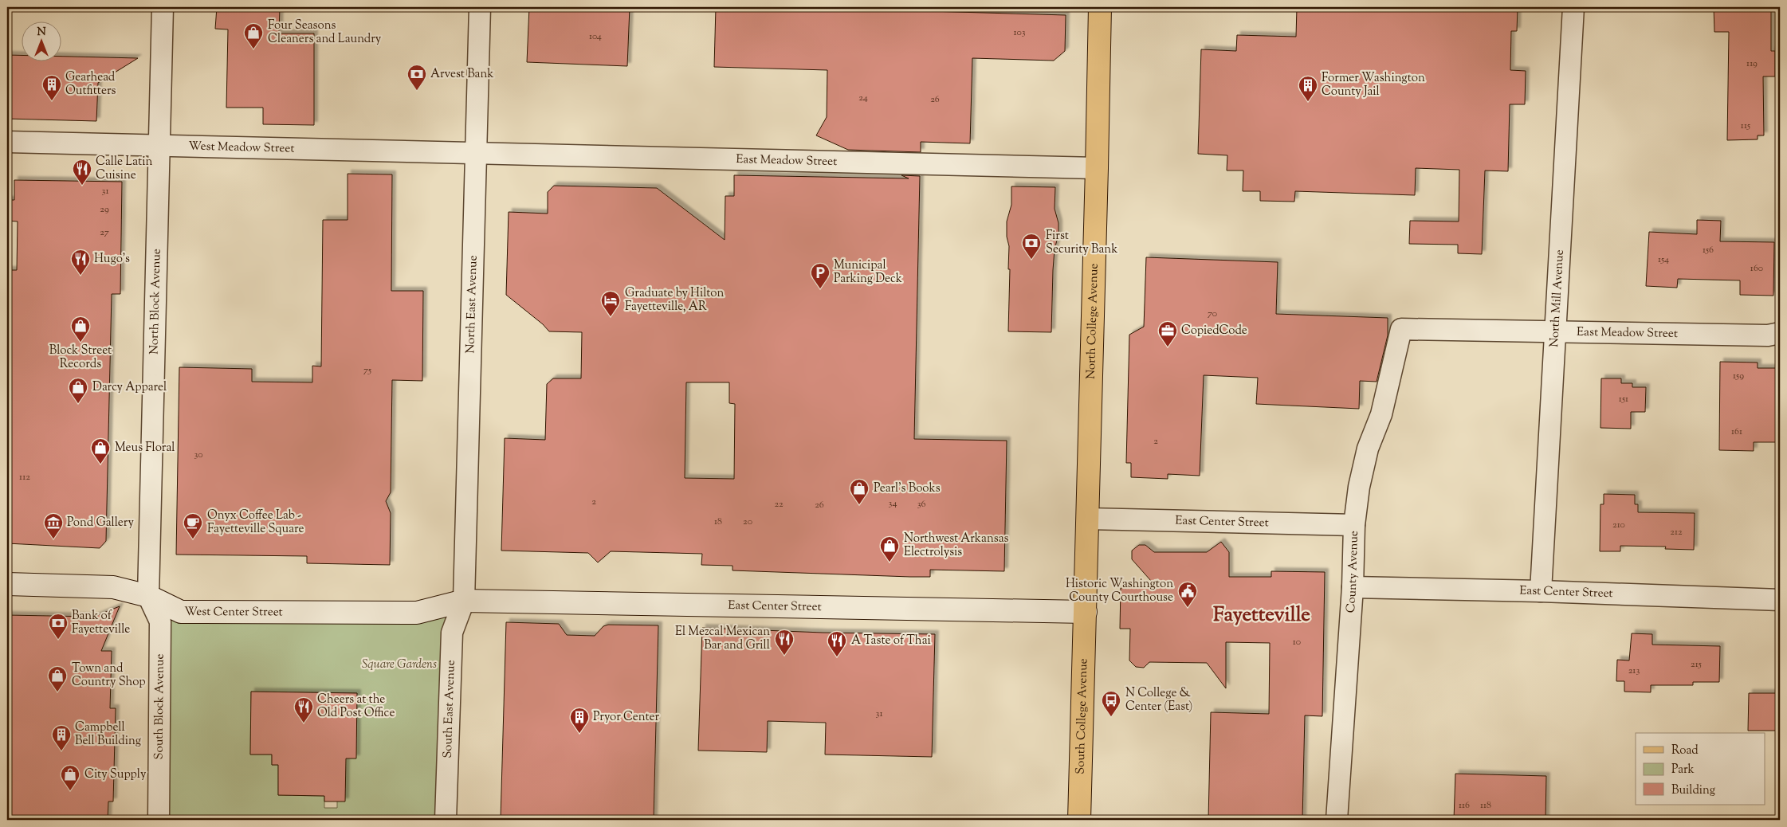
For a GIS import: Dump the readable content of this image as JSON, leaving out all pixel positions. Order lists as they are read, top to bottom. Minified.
{"streets":{"main road":["North College Avenue","South College Avenue"],"street":["West Meadow Street","East Meadow Street","North Mill Avenue","North Block Avenue","North East Avenue","East Center Street","County Avenue","West Center Street","South Block Avenue","South East Avenue"]},"crossings":[["West Meadow Street","East Meadow Street"],["West Meadow Street","North Block Avenue"],["West Meadow Street","North East Avenue"],["East Meadow Street","North Mill Avenue"],["East Meadow Street","North East Avenue"],["East Meadow Street","North College Avenue"],["East Meadow Street","County Avenue"],["North Mill Avenue","East Center Street"],["North Block Avenue","West Center Street"],["North Block Avenue","South Block Avenue"],["North East Avenue","East Center Street"],["North East Avenue","West Center Street"],["North East Avenue","South East Avenue"],["North College Avenue","East Center Street"],["North College Avenue","South College Avenue"],["East Center Street","County Avenue"],["East Center Street","West Center Street"],["East Center Street","South East Avenue"],["East Center Street","South College Avenue"],["West Center Street","South Block Avenue"],["West Center Street","South East Avenue"]],"districts":["Fayetteville"],"parks":["Square Gardens"],"places":{"shop":["Four Seasons Cleaners and Laundry","Block Street Records","Darcy Apparel","Meus Floral","Pearl's Books","Northwest Arkansas Electrolysis","Town and Country Shop","City Supply"],"bank":["Arvest Bank","First Security Bank","Bank of Fayetteville"],"building":["Gearhead Outfitters","Former Washington County Jail","Pryor Center","Campbell Bell Building"],"restaurant":["Calle Latin Cuisine","Hugo's","El Mezcal Mexican Bar and Grill","A Taste of Thai","Cheers at the Old Post Office"],"parking":["Municipal Parking Deck"],"hotel":["Graduate by Hilton Fayetteville, AR"],"office":["CopiedCode"],"museum":["Pond Gallery"],"cafe":["Onyx Coffee Lab - Fayetteville Square"],"public building":["Historic Washington County Courthouse"],"bus stop":["N College & Center (East)"]},"house_numbers":["103","104","119","24","26","115","31","29","27","156","154","160","70","75","159","151","161","2","30","112","2","34","22","36","26","18","20","210","212","10","215","213","31","116","118"],"legend":["Road","Park","Building"],"north":"top"}
